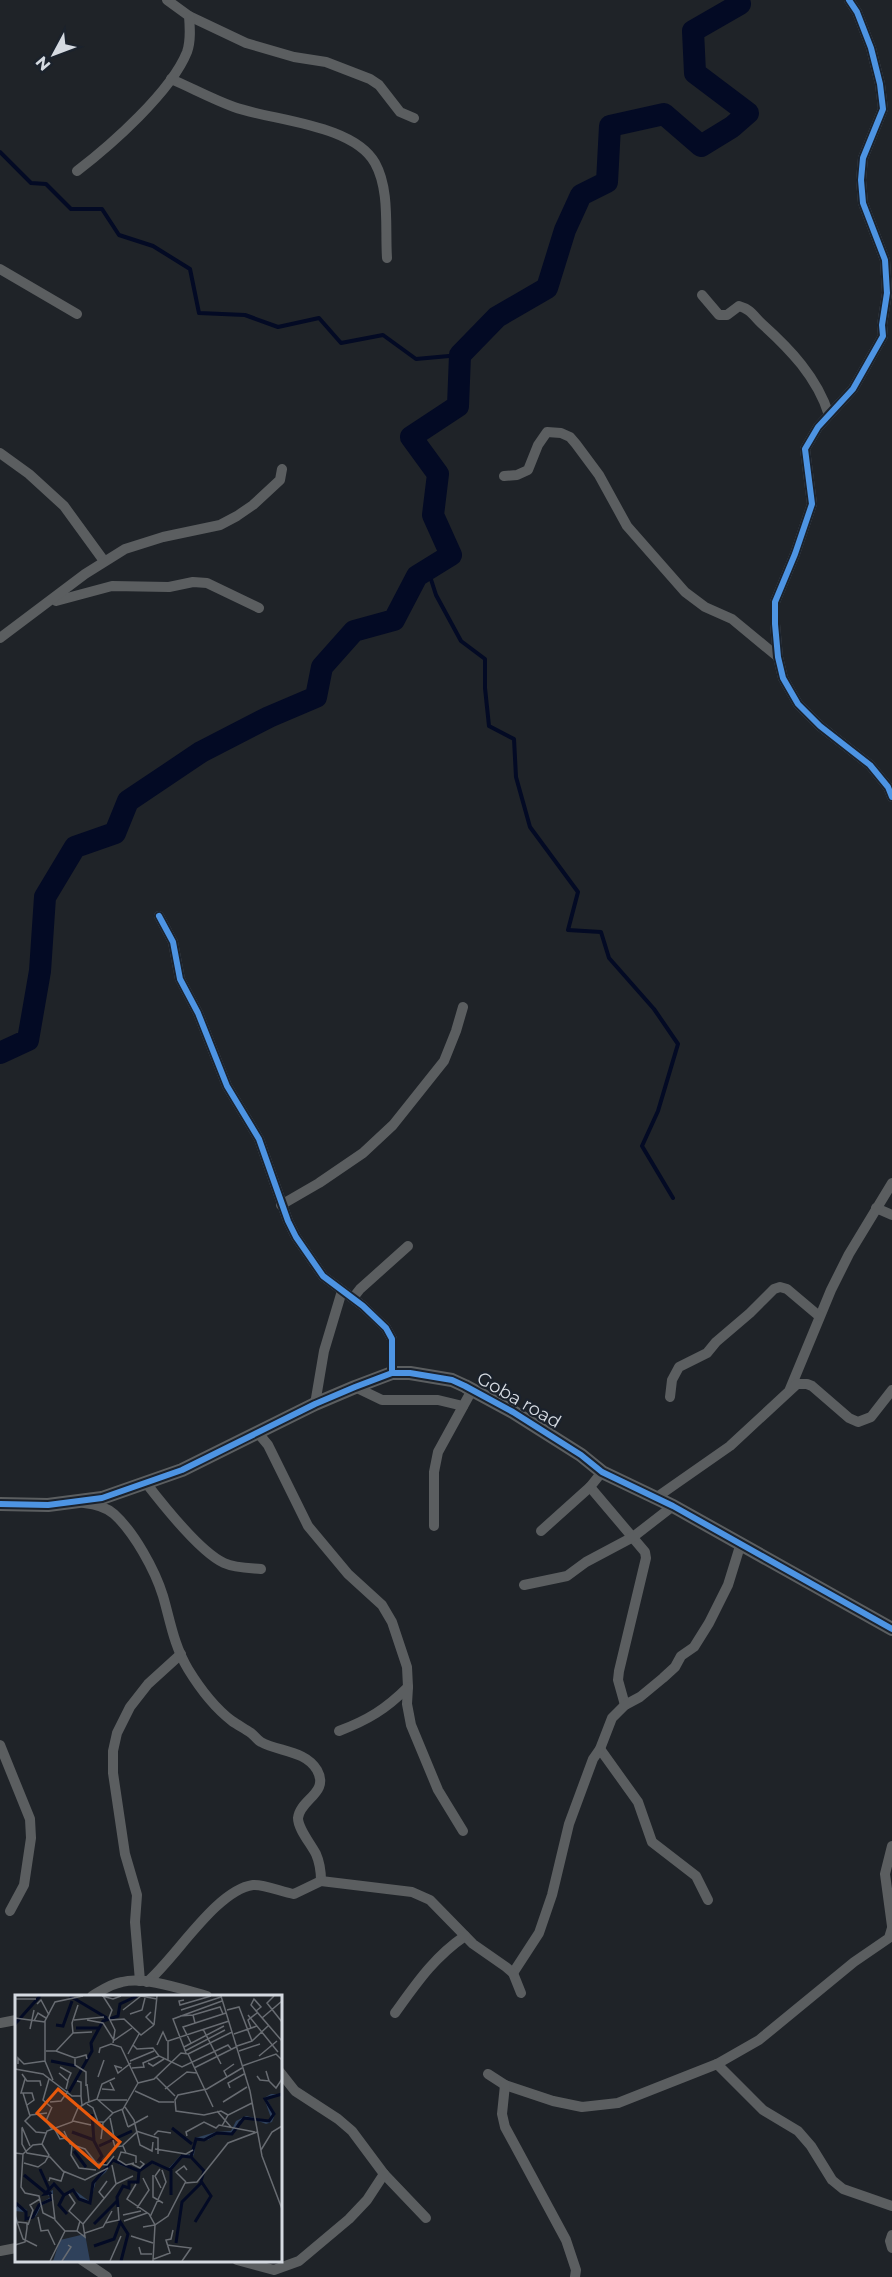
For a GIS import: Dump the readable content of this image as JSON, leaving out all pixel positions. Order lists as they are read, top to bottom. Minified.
{"streets":{"street":["Goba road"]},"north":"bottom left"}
